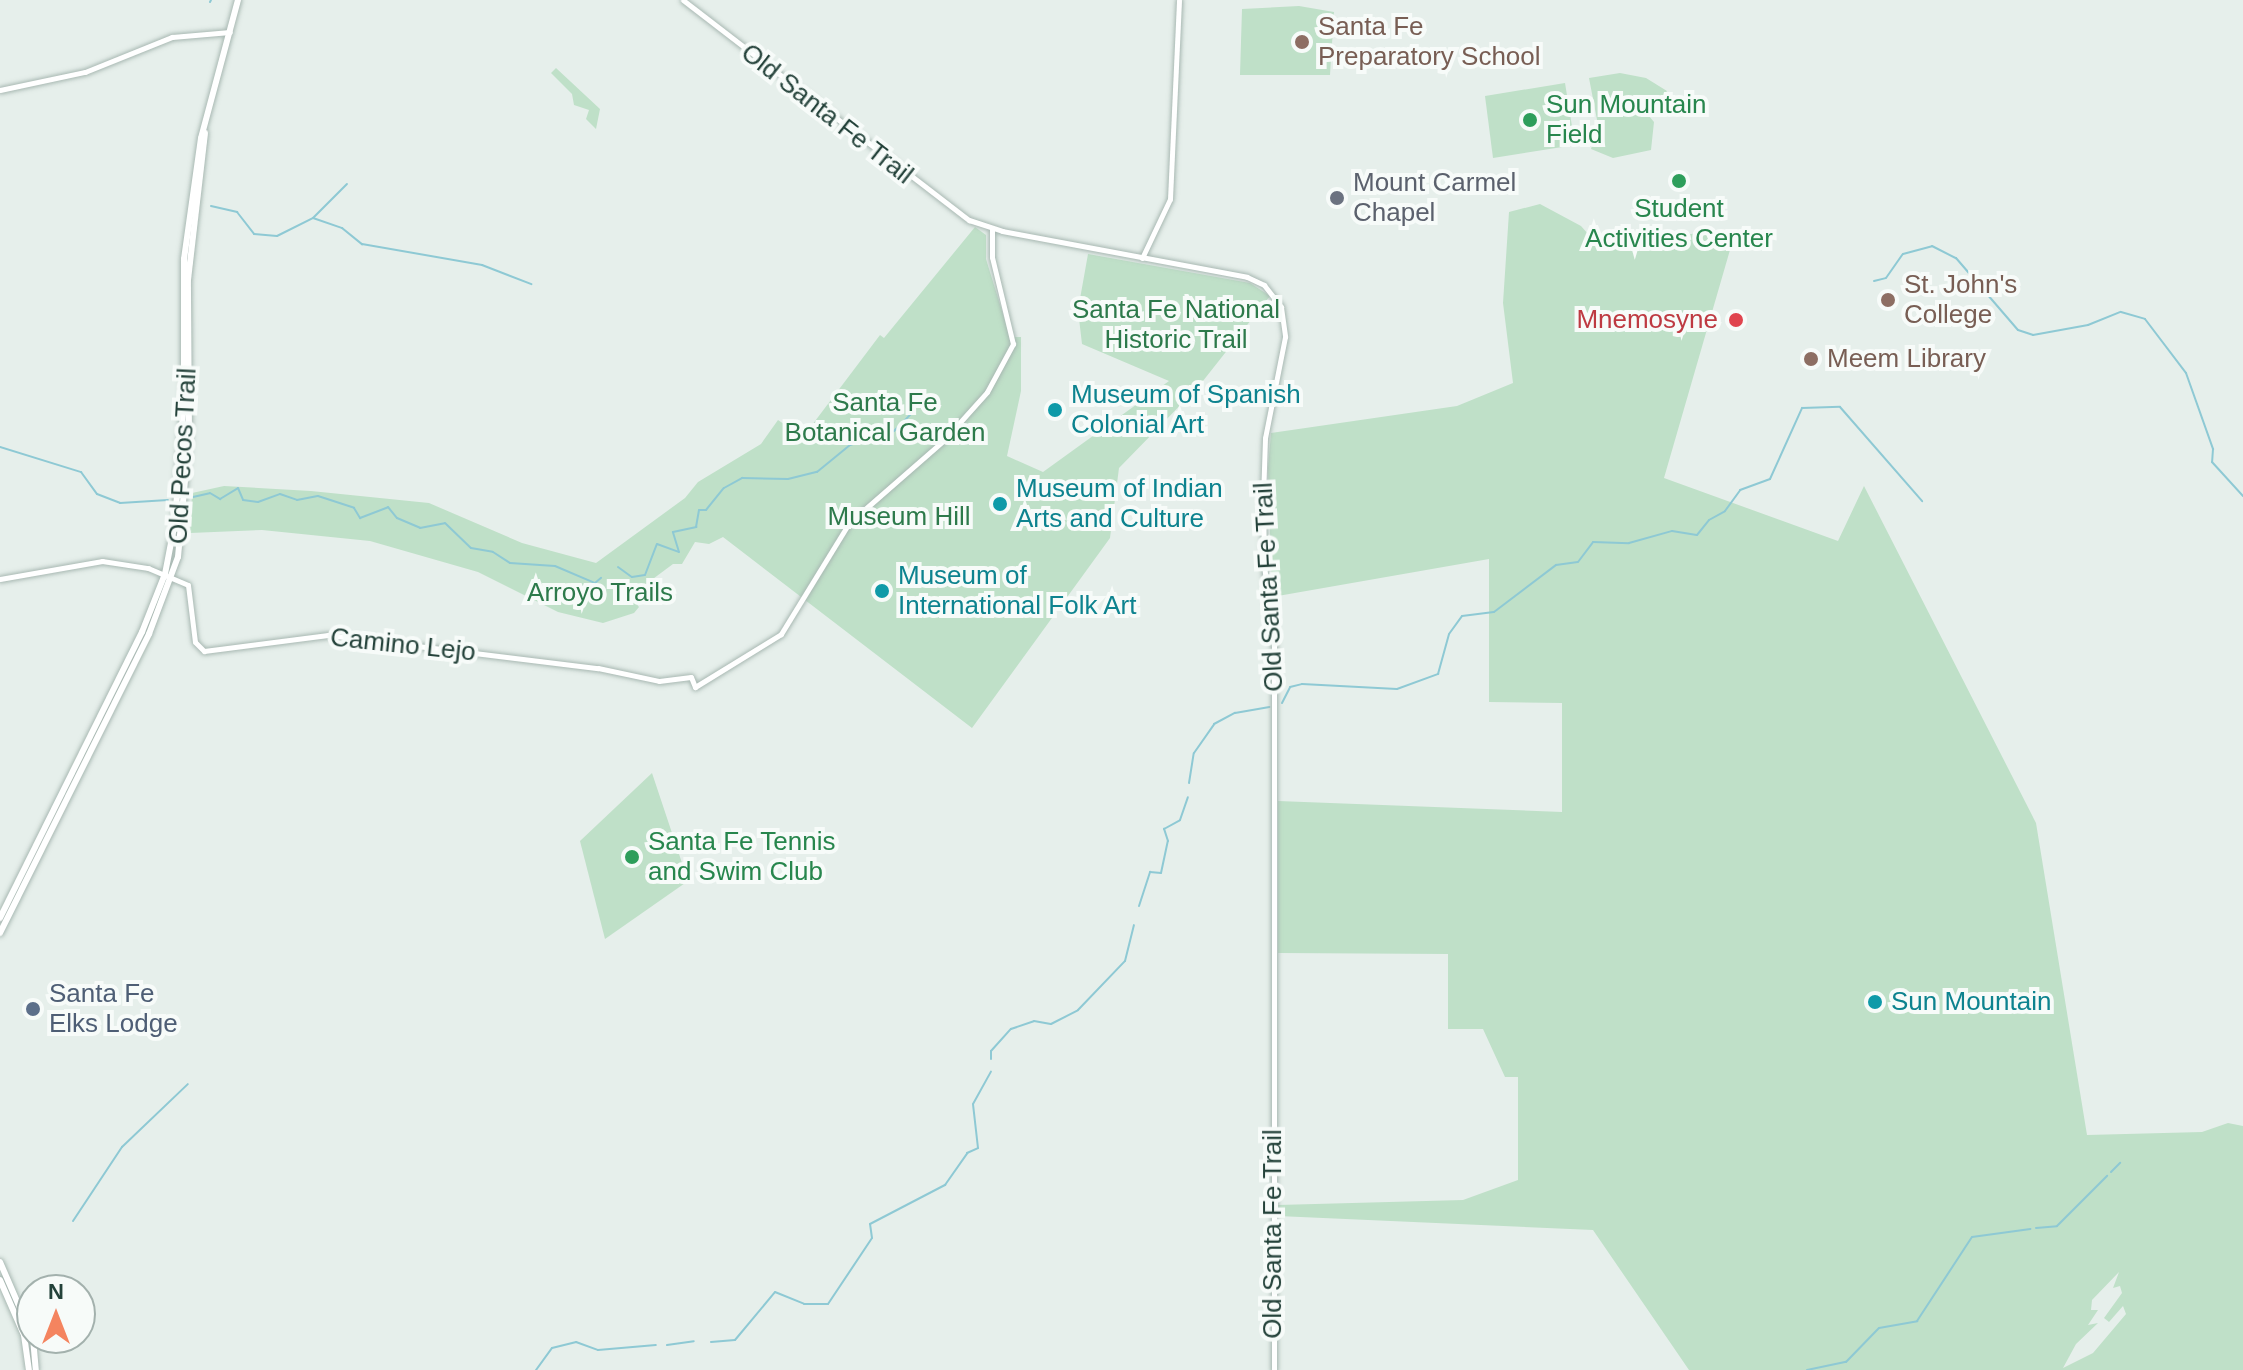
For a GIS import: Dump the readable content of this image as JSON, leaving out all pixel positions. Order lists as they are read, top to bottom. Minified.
{"streets":{"main road":["Old Pecos Trail"],"street":["Old Santa Fe Trail","Camino Lejo"]},"crossings":[["Old Santa Fe Trail","Camino Lejo"],["Old Pecos Trail","Camino Lejo"]],"parks":["Santa Fe National Historic Trail","Santa Fe Botanical Garden","Museum Hill","Arroyo Trails"],"places":["Santa Fe Preparatory School","Sun Mountain Field","Student Activities Center","Mount Carmel Chapel","St. John's College","Mnemosyne","Meem Library","Museum of Spanish Colonial Art","Museum of Indian Arts and Culture","Museum of International Folk Art","Santa Fe Tennis and Swim Club","Sun Mountain","Santa Fe Elks Lodge"],"north":"top"}
